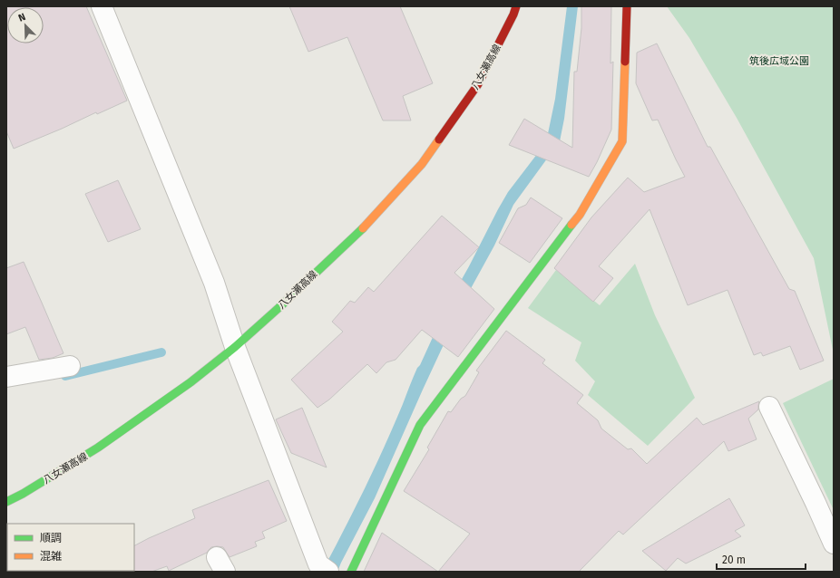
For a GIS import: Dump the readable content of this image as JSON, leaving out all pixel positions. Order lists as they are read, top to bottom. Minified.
{"streets":{"main road":["八女瀬高線"]},"parks":["筑後広域公園"],"legend":["順調","混雑"],"scale_bar":"20 m","north":"top left"}
